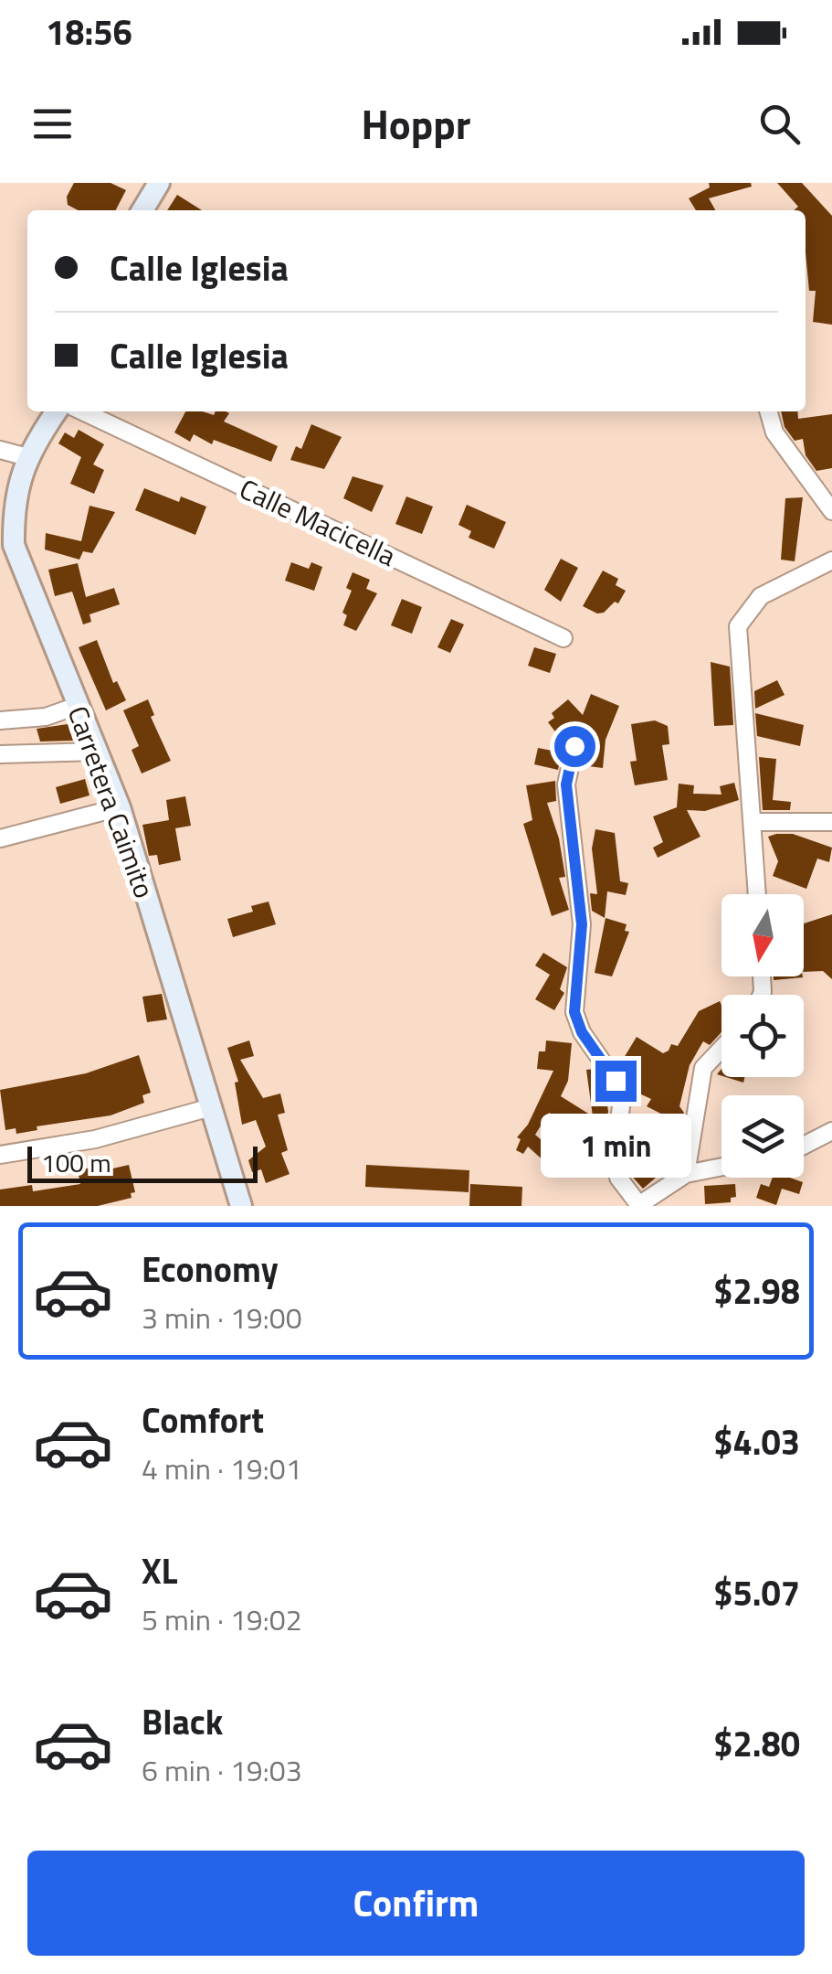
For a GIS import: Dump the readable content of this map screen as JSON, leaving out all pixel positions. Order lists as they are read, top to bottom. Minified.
{"streets":{"street":["Calle Macicella","Carretera Caimito"]},"scale_bar":"100 m","north":"bottom","page":{"status":"18:56","header":"Hoppr","banner":["Calle Iglesia","Calle Iglesia"],"bubble":"1 min","scale":"100 m","list":[{"name":"Economy","note":"3 min · 19:00","value":"$2.98"},{"name":"Comfort","note":"4 min · 19:01","value":"$4.03"},{"name":"XL","note":"5 min · 19:02","value":"$5.07"},{"name":"Black","note":"6 min · 19:03","value":"$2.80"}],"buttons":"Confirm"}}
